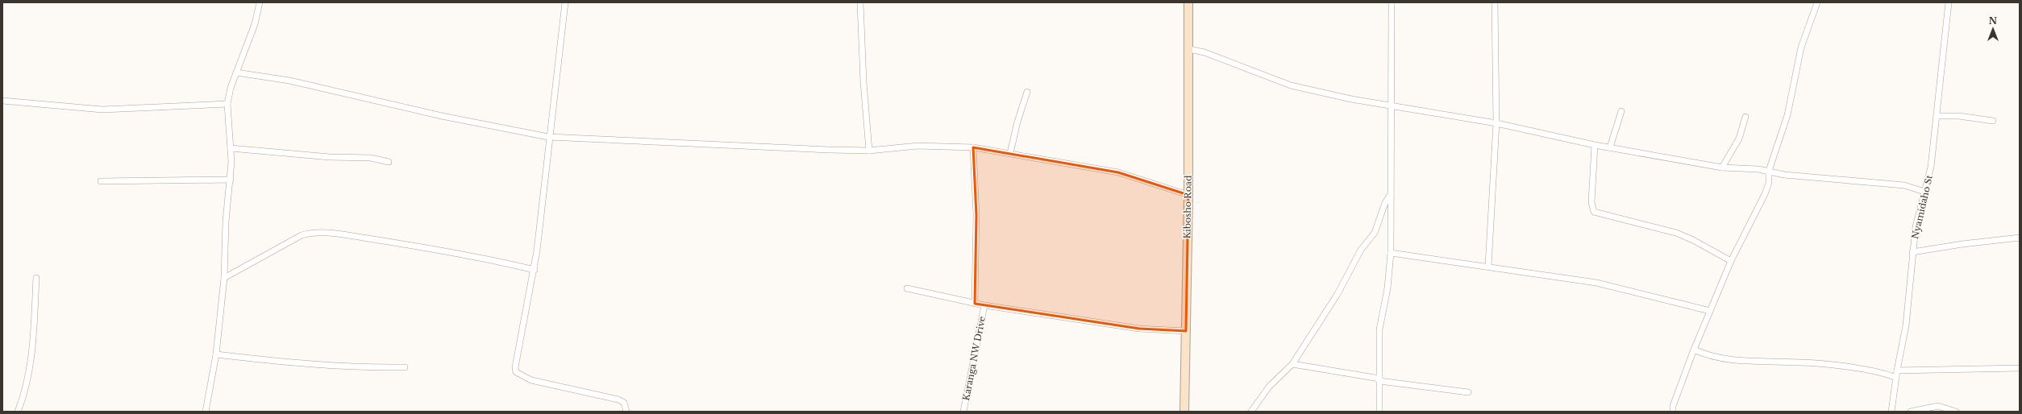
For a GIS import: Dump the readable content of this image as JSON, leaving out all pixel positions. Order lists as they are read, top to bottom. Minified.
{"streets":{"street":["Kibosho Road","Nyamidaho St","Karanga NW Drive"]},"north":"top"}
